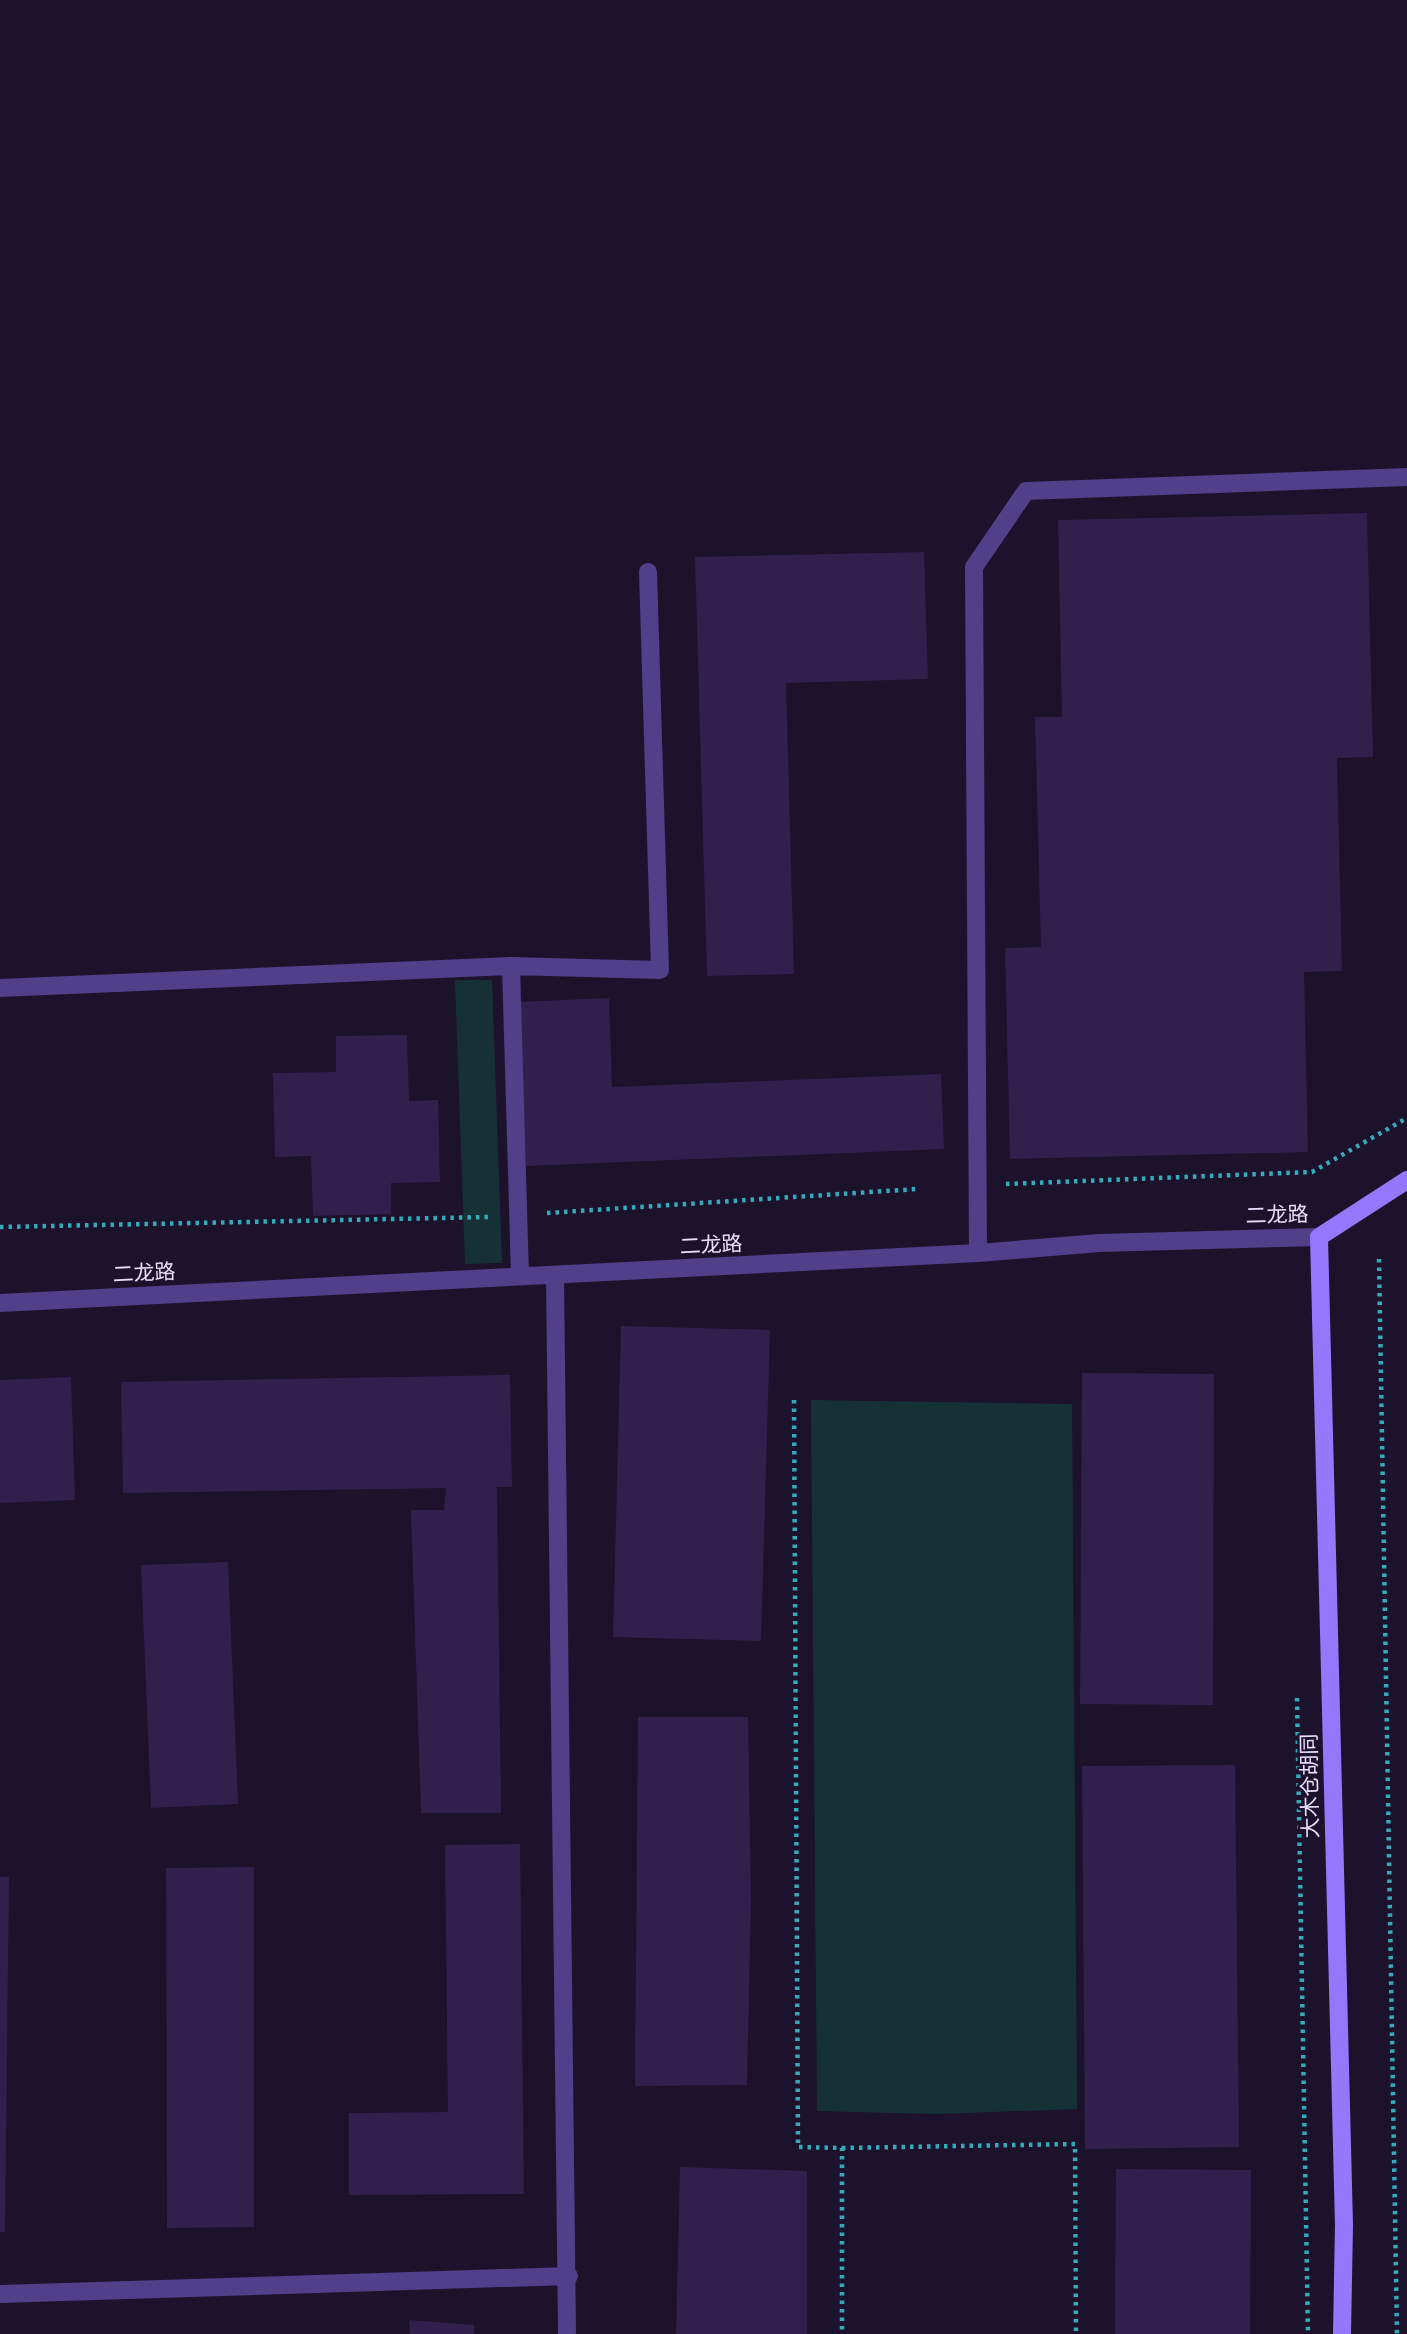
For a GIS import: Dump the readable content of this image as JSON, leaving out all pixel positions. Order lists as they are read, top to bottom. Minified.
{"streets":{"street":["二龙路","大木仓胡同"]},"crossings":[["二龙路","大木仓胡同"]]}
